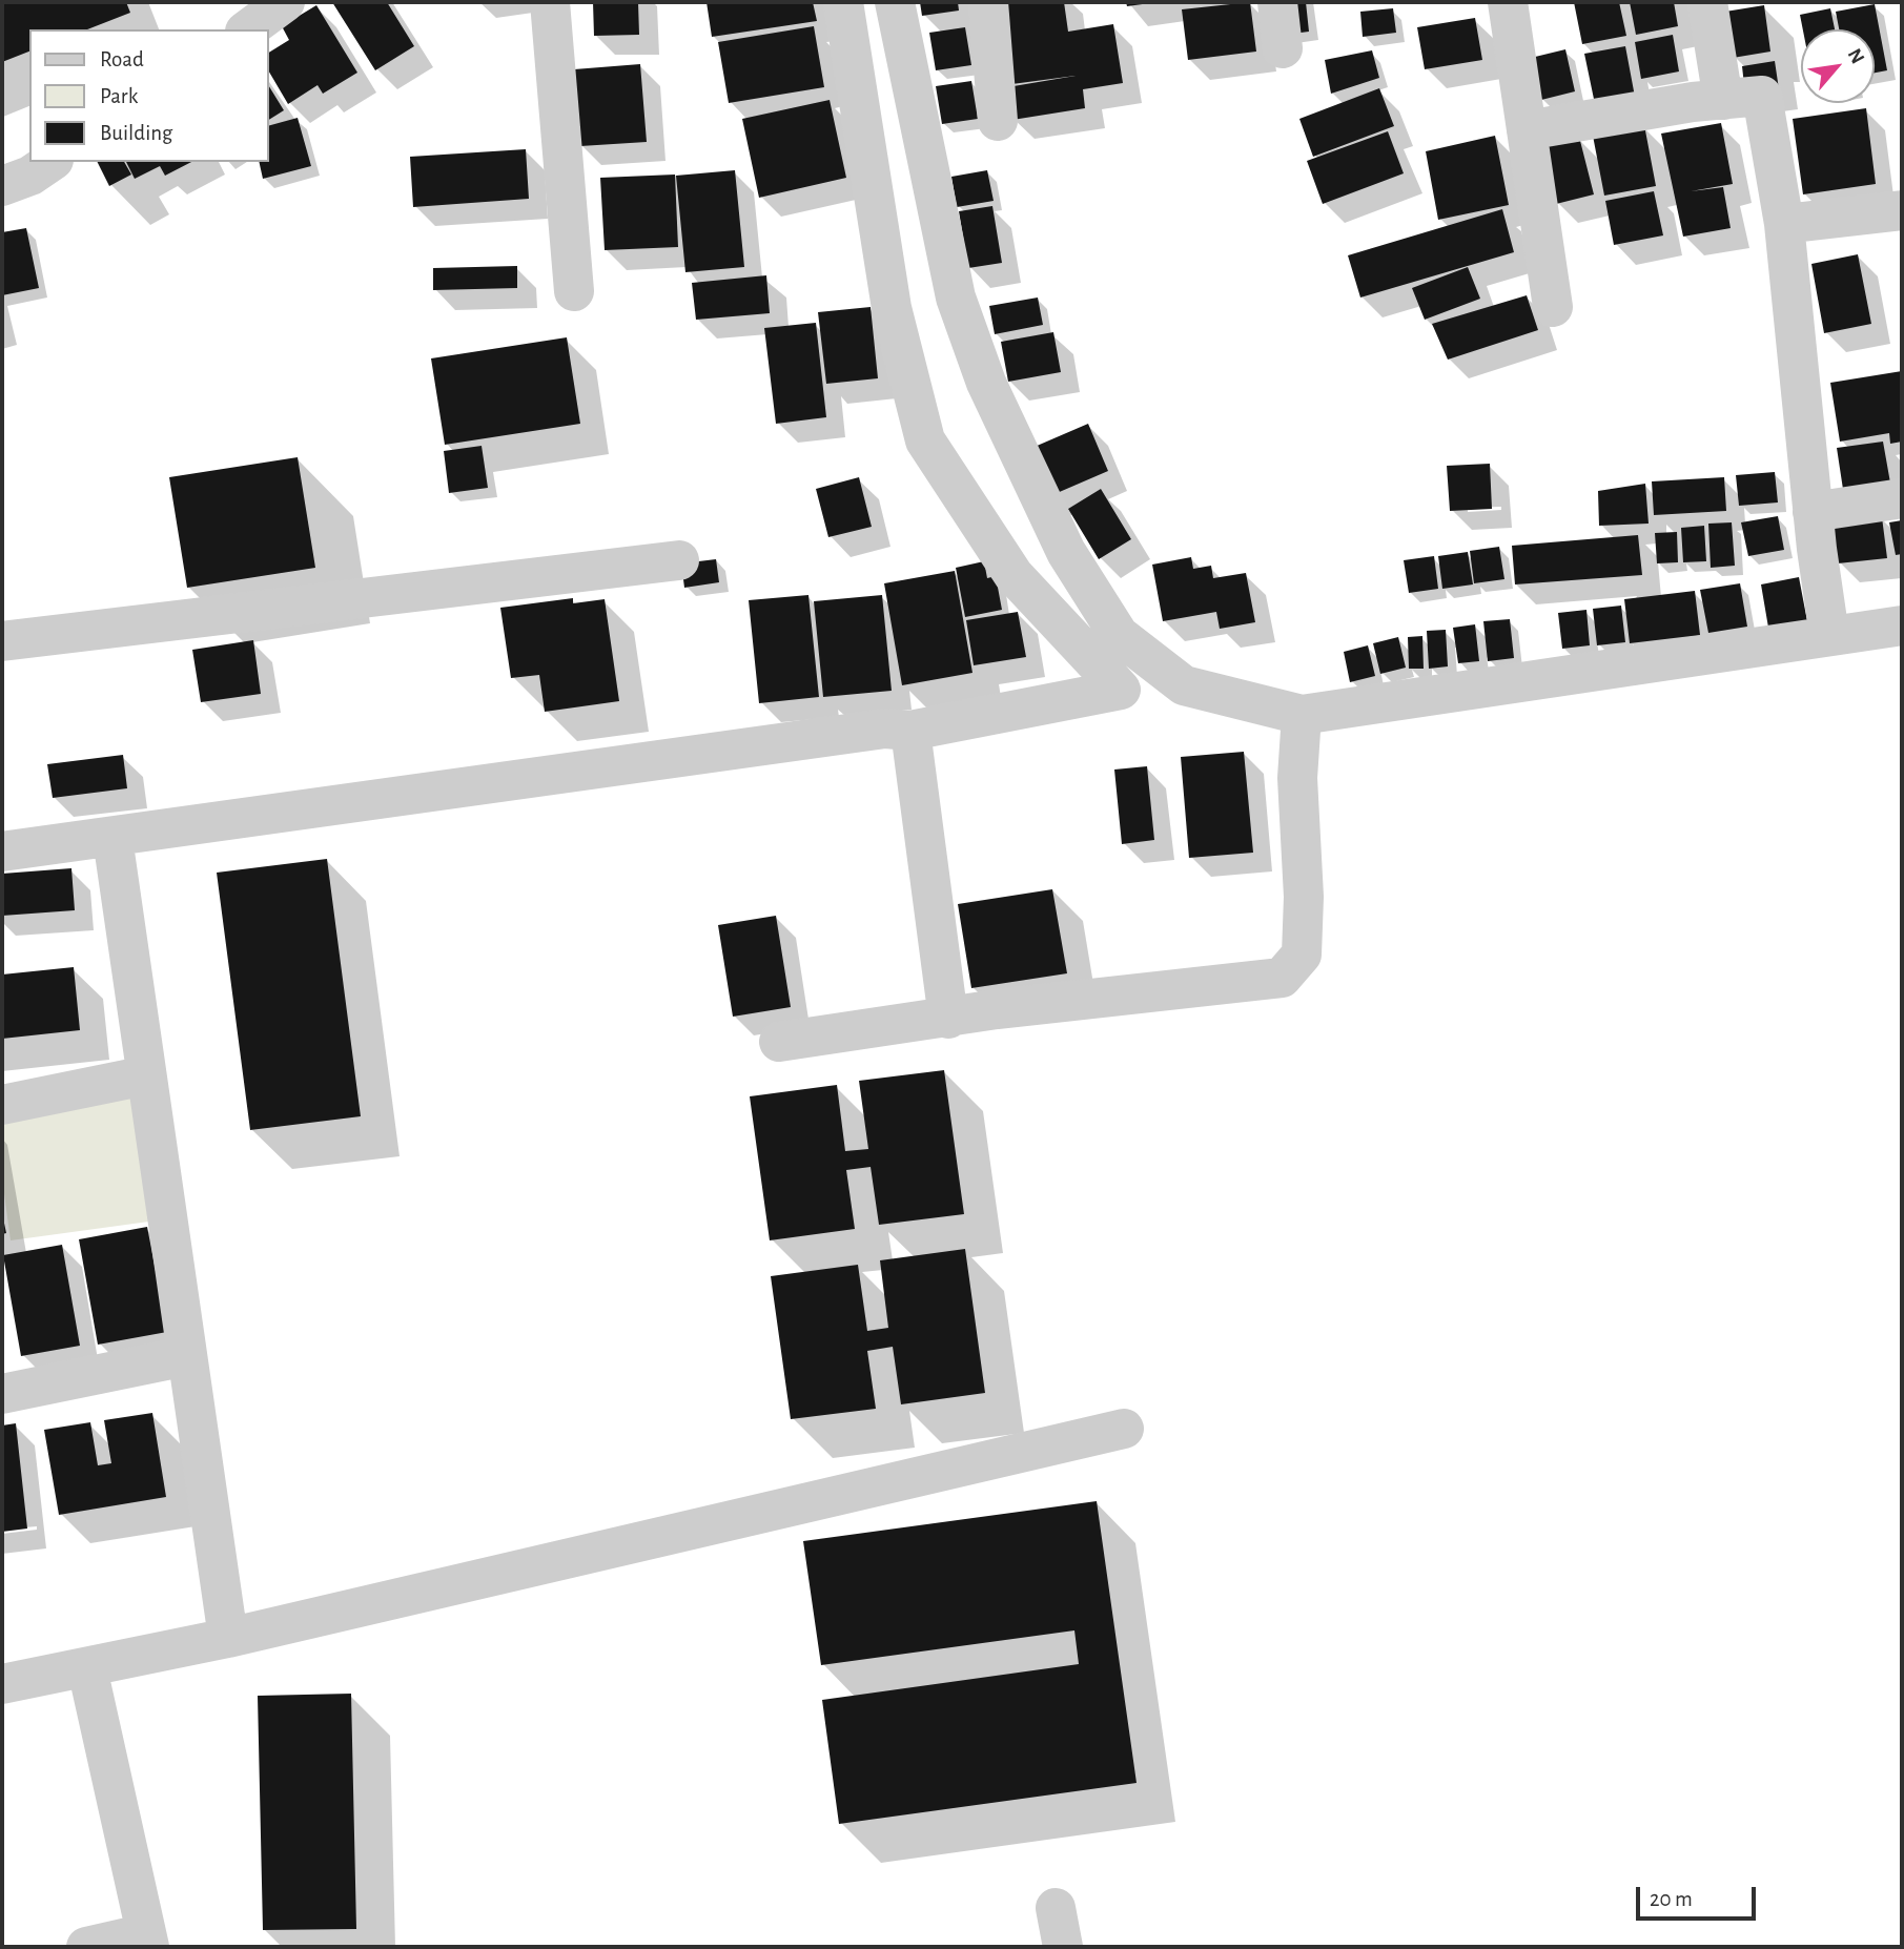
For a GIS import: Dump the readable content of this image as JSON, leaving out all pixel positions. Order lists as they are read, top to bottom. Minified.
{"legend":["Road","Park","Building"],"scale_bar":"20 m","north":"top right"}
